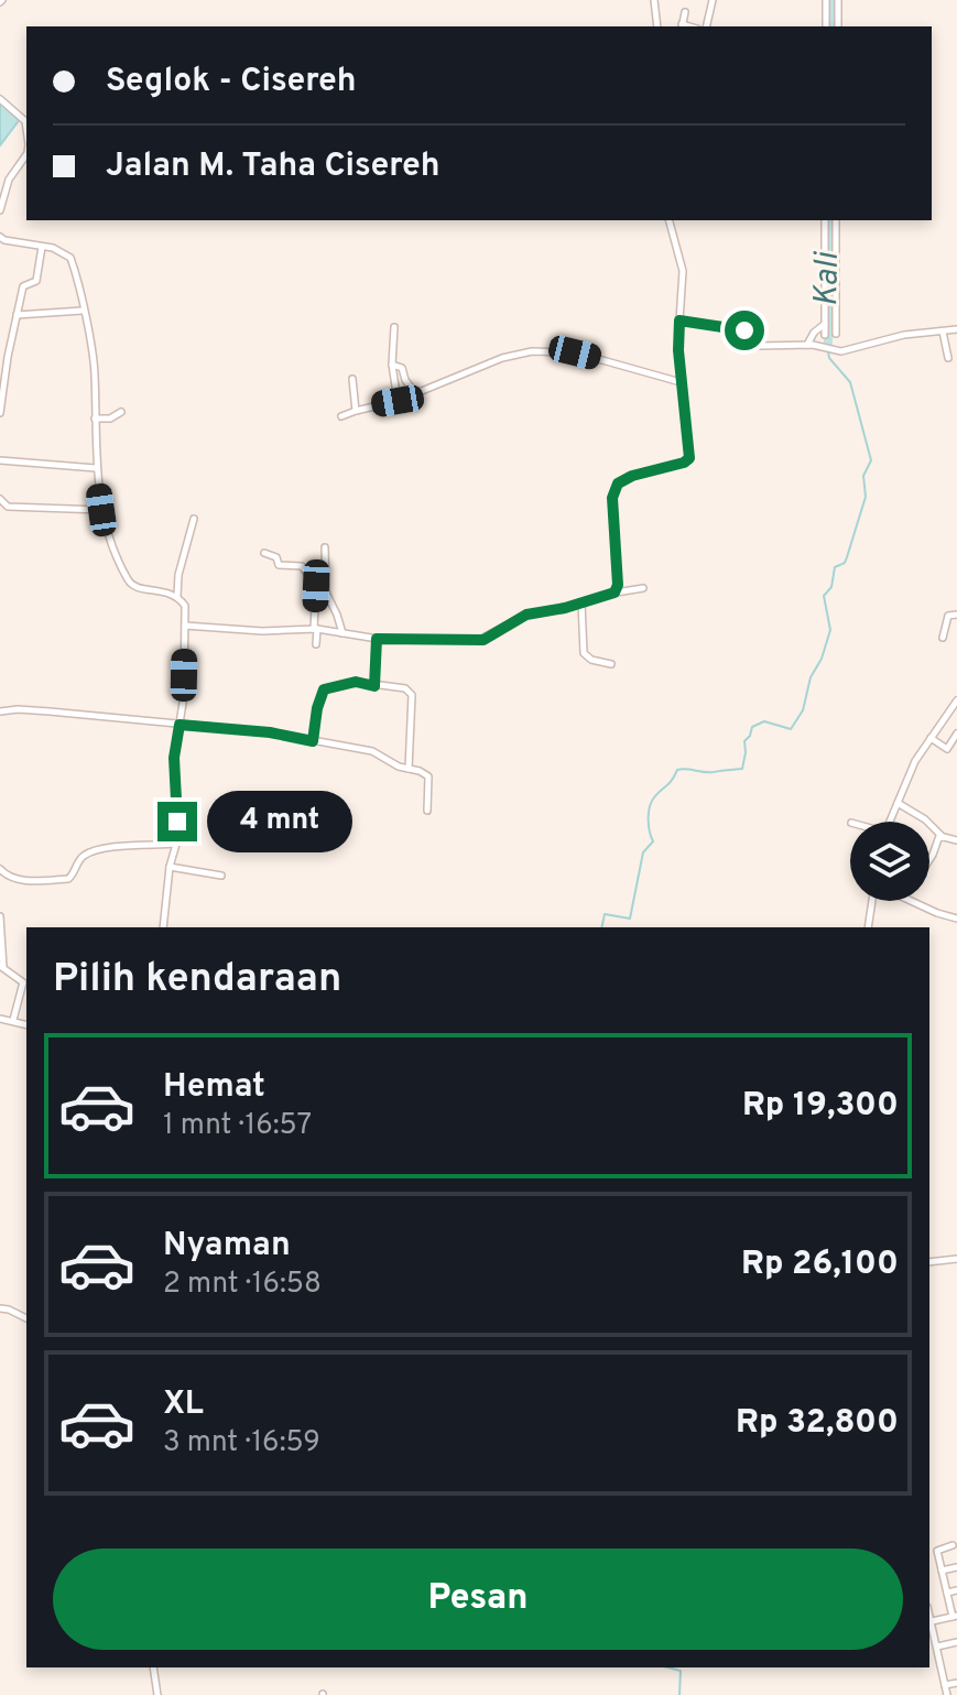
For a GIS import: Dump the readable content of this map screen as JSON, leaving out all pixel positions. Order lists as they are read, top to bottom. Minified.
{"water":["Kali"],"page":{"banner":["Seglok - Cisereh","Jalan M. Taha Cisereh"],"bubble":"4 mnt","heading":"Pilih kendaraan","list":[{"name":"Hemat","note":"1 mnt · 16:57","value":"Rp 19,300"},{"name":"Nyaman","note":"2 mnt · 16:58","value":"Rp 26,100"},{"name":"XL","note":"3 mnt · 16:59","value":"Rp 32,800"}],"buttons":"Pesan"}}
